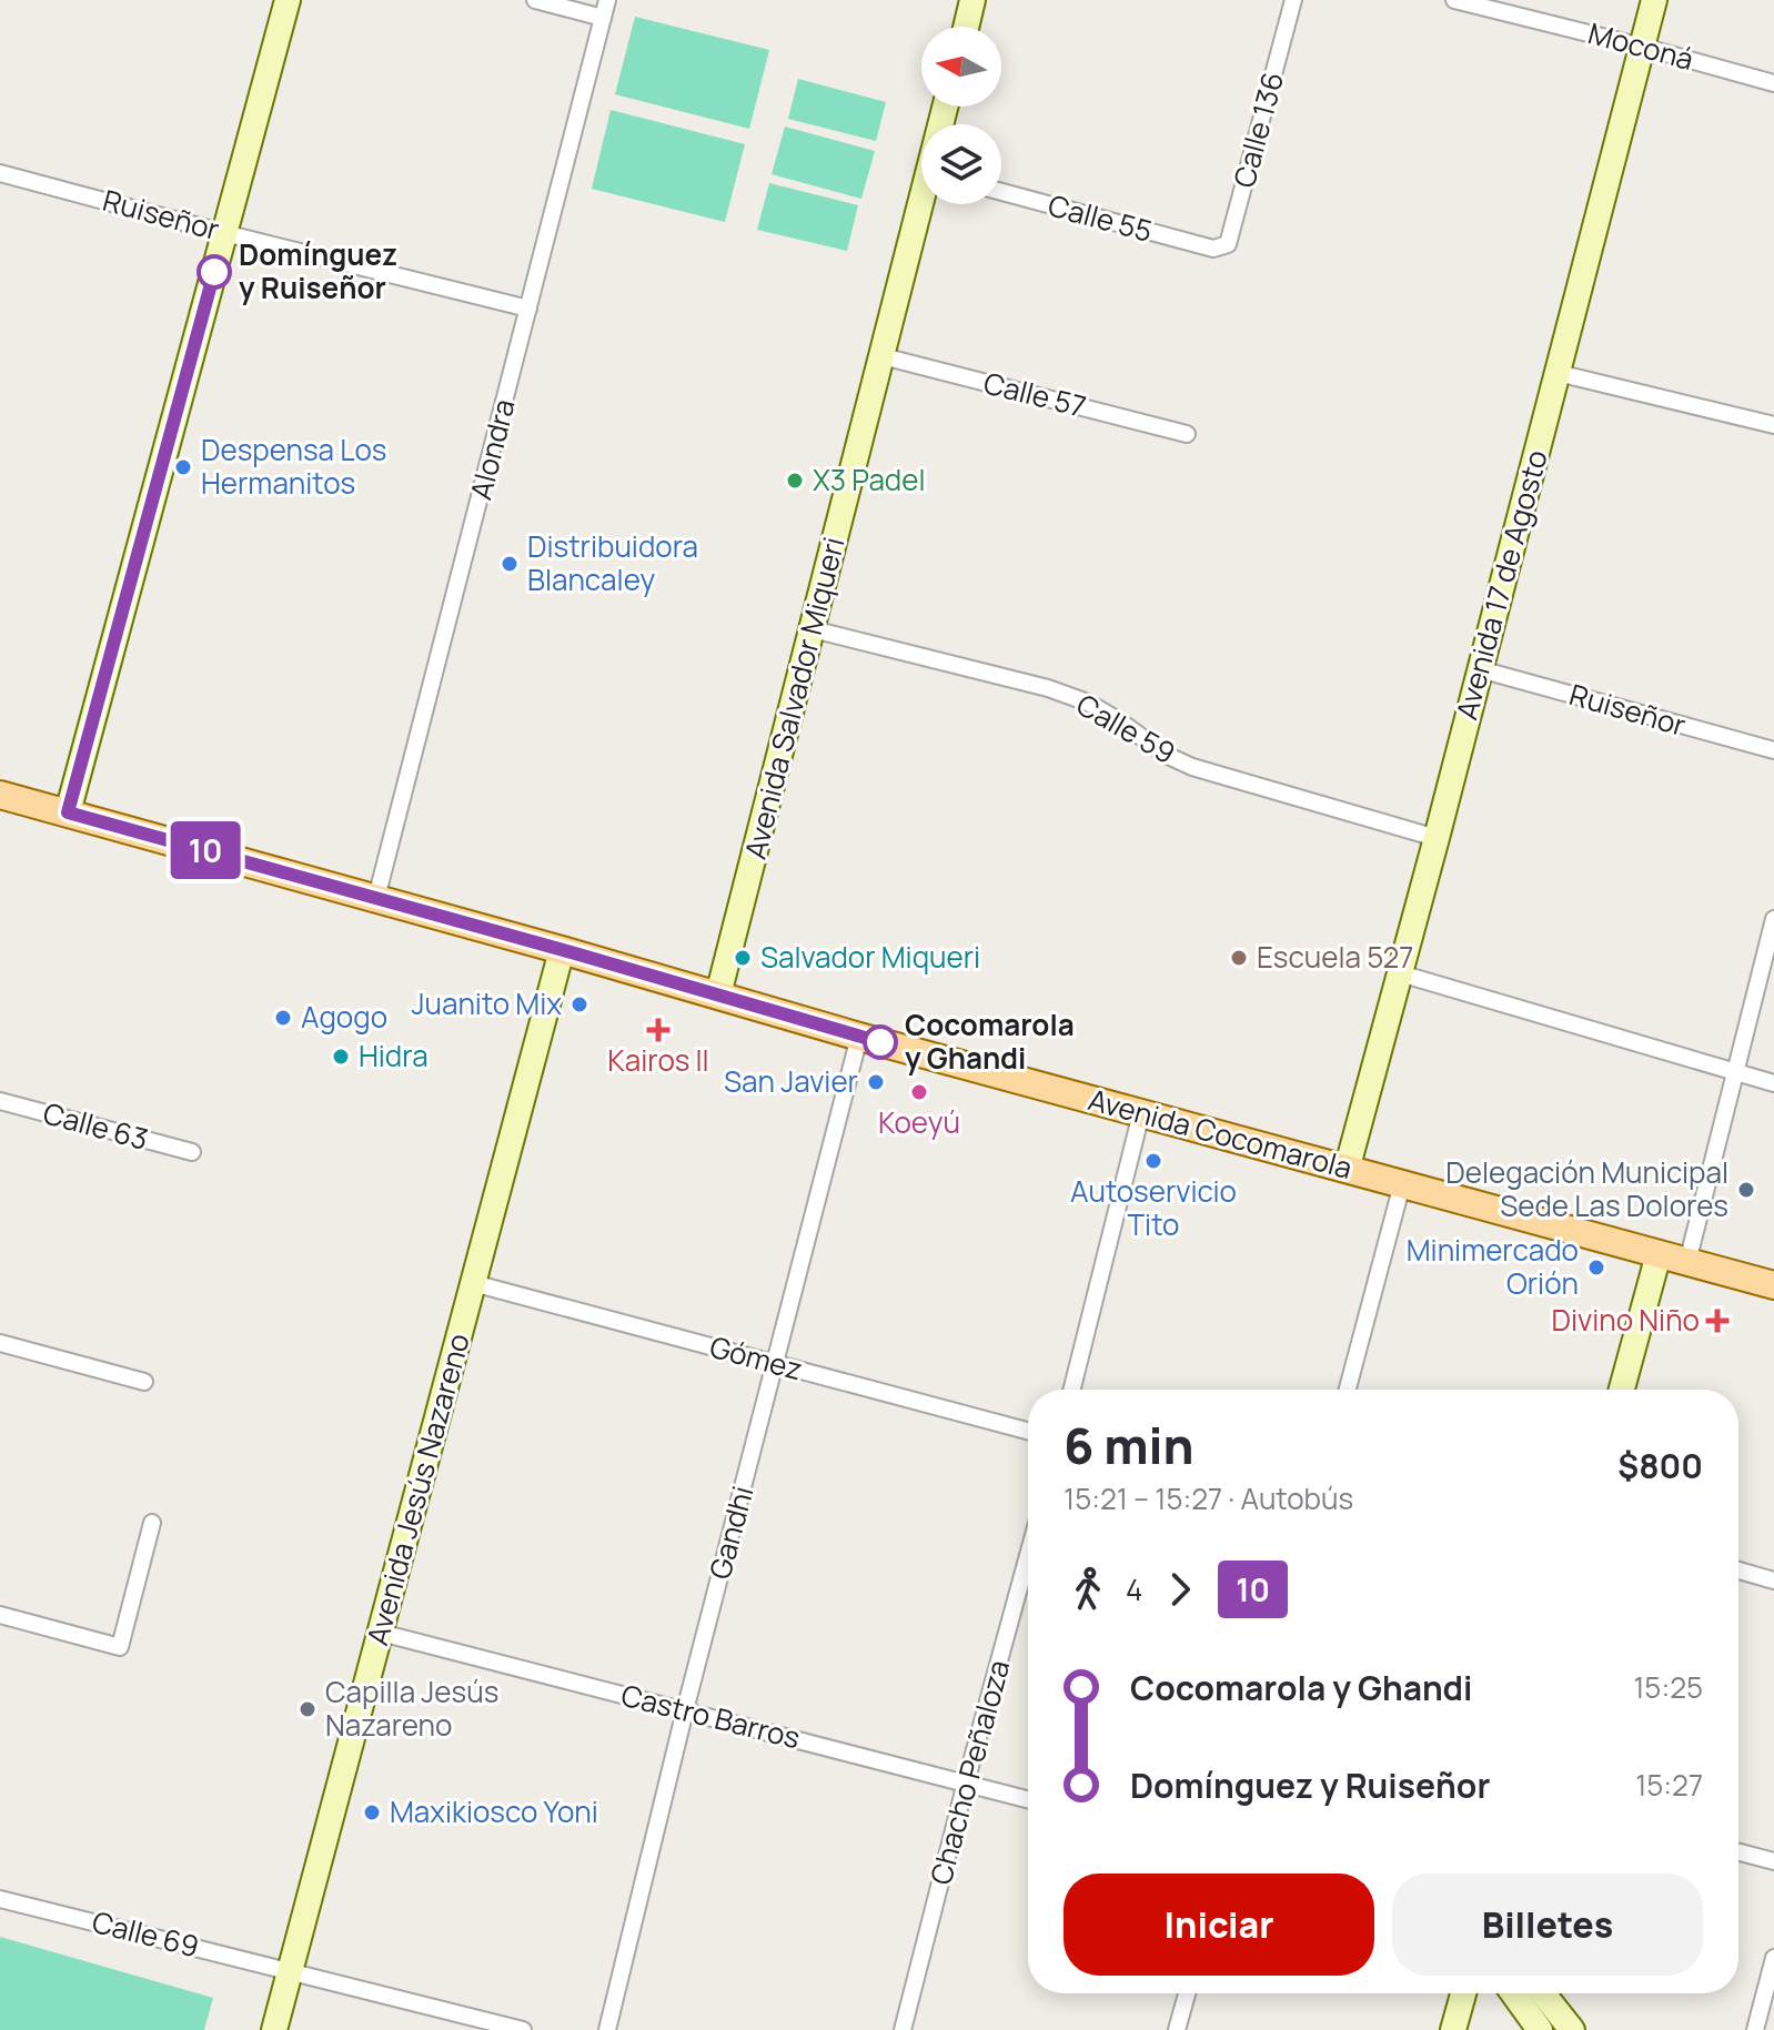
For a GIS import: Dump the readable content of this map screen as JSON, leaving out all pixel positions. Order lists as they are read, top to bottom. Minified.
{"streets":{"main road":["Avenida 17 de Agosto","Avenida Salvador Miqueri","Avenida Cocomarola","Avenida Jesús Nazareno"],"street":["Moconá","Calle 136","Ruiseñor","Calle 55","Calle 57","Alondra","Calle 59","Calle 63","Gómez","Gandhi","Castro Barros","Chacho Peñaloza","Calle 69"]},"crossings":[["Moconá","Avenida 17 de Agosto"],["Calle 136","Calle 55"],["Ruiseñor","Alondra"],["Ruiseñor","Avenida 17 de Agosto"],["Calle 57","Avenida Salvador Miqueri"],["Alondra","Avenida Cocomarola"],["Avenida 17 de Agosto","Calle 59"],["Avenida 17 de Agosto","Avenida Cocomarola"],["Avenida Salvador Miqueri","Calle 59"],["Avenida Salvador Miqueri","Avenida Cocomarola"],["Avenida Cocomarola","Avenida Jesús Nazareno"],["Avenida Cocomarola","Gandhi"],["Gómez","Avenida Jesús Nazareno"],["Gómez","Gandhi"],["Avenida Jesús Nazareno","Castro Barros"],["Avenida Jesús Nazareno","Calle 69"],["Gandhi","Castro Barros"],["Castro Barros","Chacho Peñaloza"]],"places":{"other":["Domínguez y Ruiseñor","Despensa Los Hermanitos","X3 Padel","Distribuidora Blancaley","Salvador Miqueri","Escuela 527","Juanito Mix","Agogo","Cocomarola y Ghandi","Hidra","San Javier","Koeyú","Autoservicio Tito","Delegación Municipal Sede Las Dolores","Minimercado Orión","Capilla Jesús Nazareno","Maxikiosco Yoni"],"health":["Kairos II","Divino Niño"]},"lines":["bus line 10"],"north":"left","page":{"on_map":"10","heading":["6 min","15:21 – 15:27 · Autobús","$800"],"legs":["4","10"],"list":[{"name":"Cocomarola y Ghandi","value":"15:25"},{"name":"Domínguez y Ruiseñor","value":"15:27"}],"buttons":["Iniciar","Billetes"]}}
